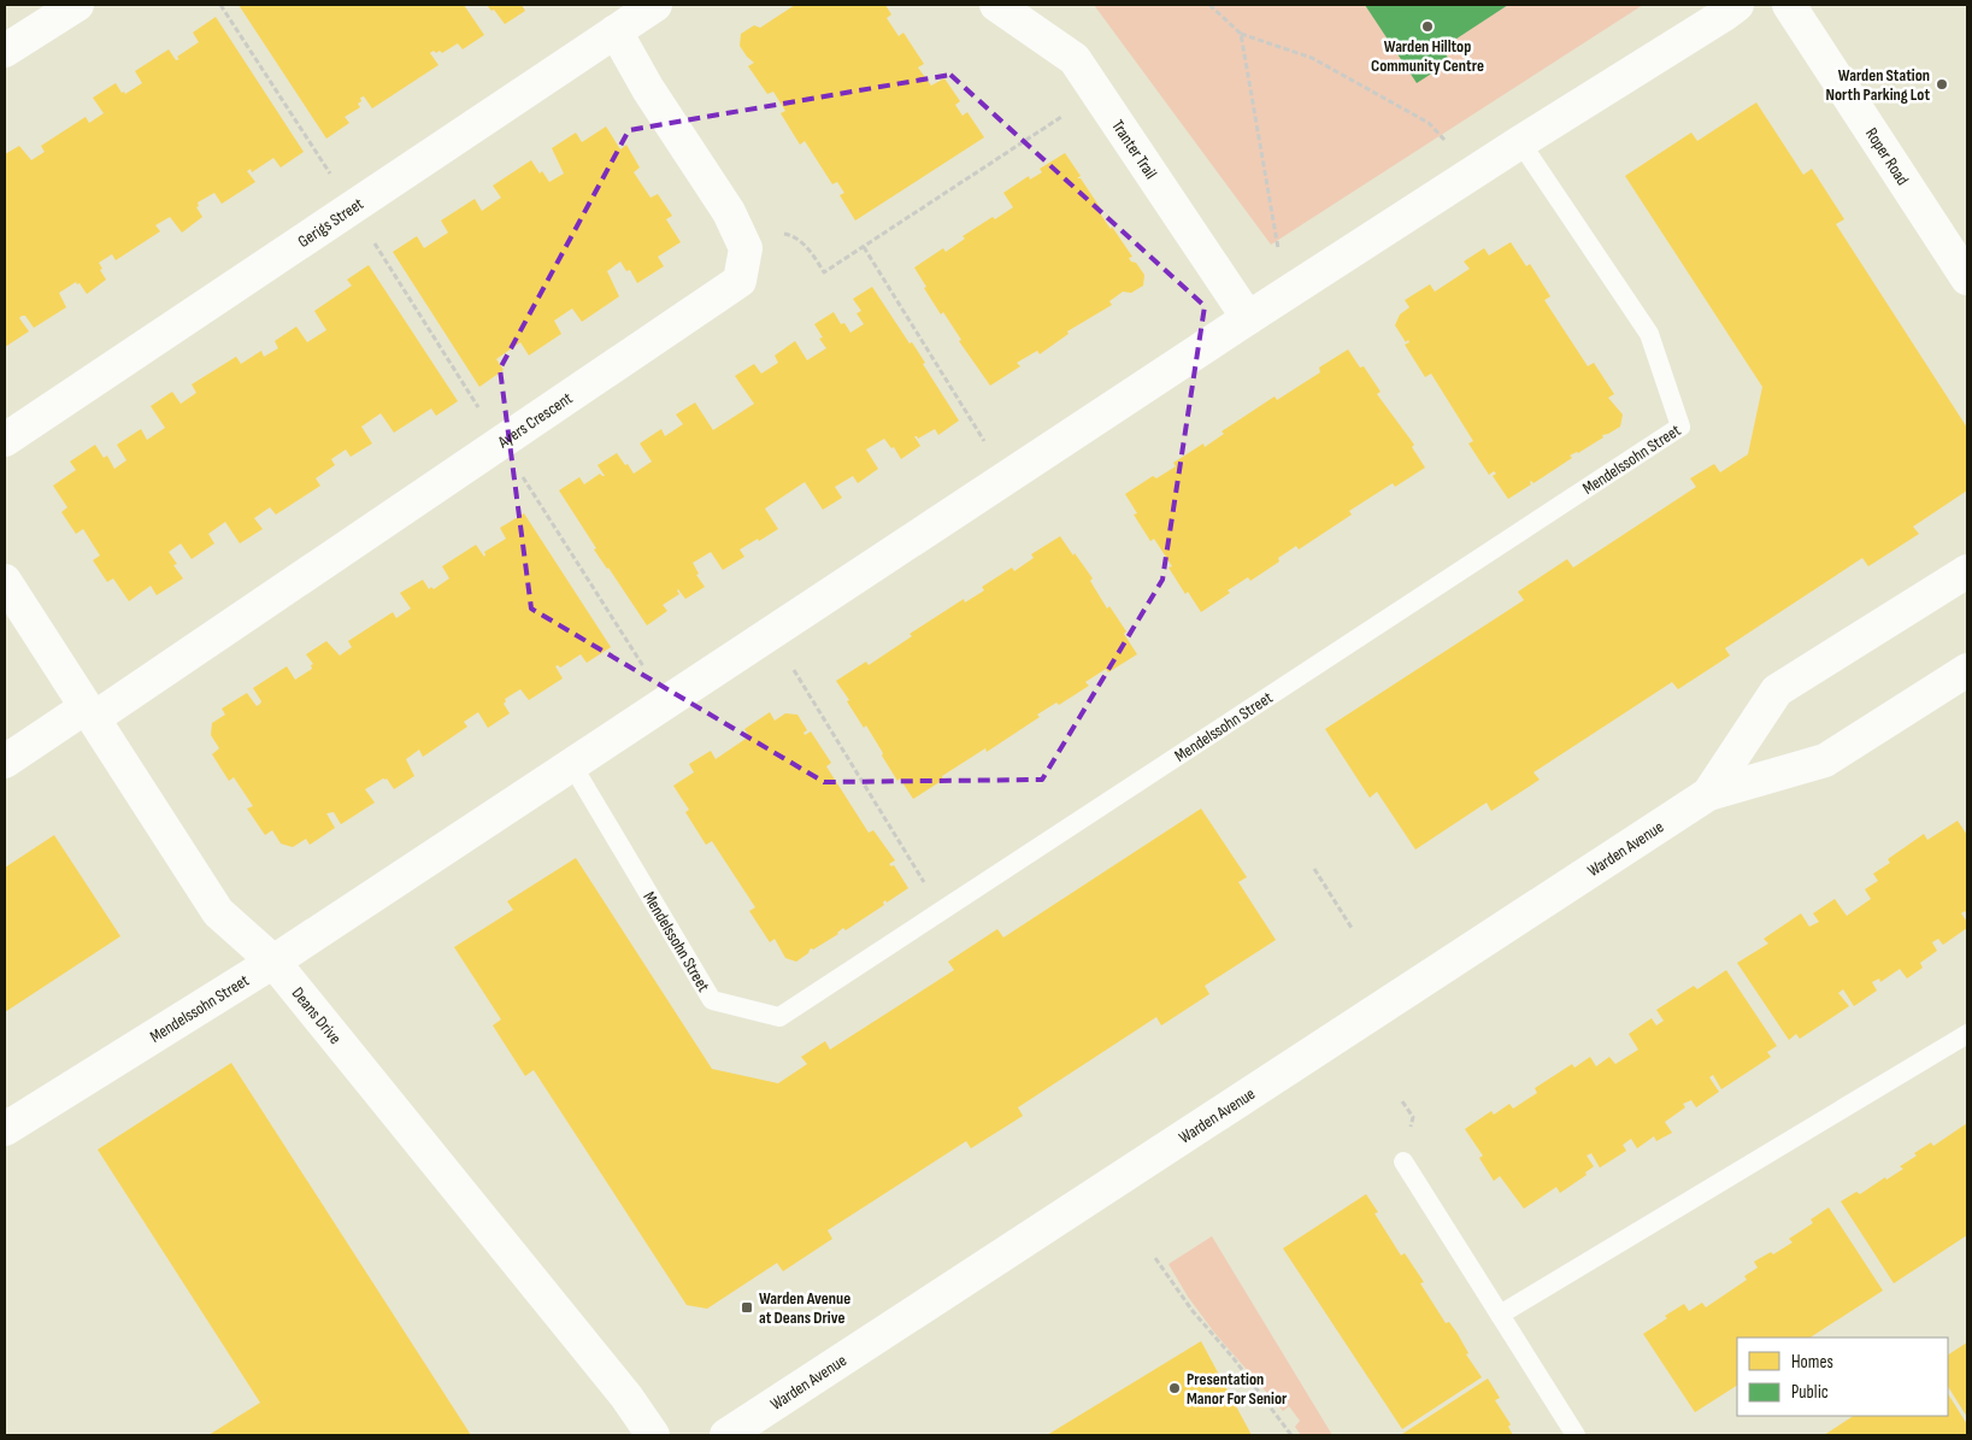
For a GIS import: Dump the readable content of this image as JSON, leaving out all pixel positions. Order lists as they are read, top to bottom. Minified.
{"streets":{"street":["Tranter Trail","Roper Road","Gerigs Street","Ayers Crescent","Mendelssohn Street","Warden Avenue","Deans Drive"]},"crossings":[["Tranter Trail","Mendelssohn Street"],["Gerigs Street","Ayers Crescent"],["Ayers Crescent","Deans Drive"],["Mendelssohn Street","Deans Drive"]],"places":{"other":["Warden Hilltop Community Centre","Warden Station North Parking Lot","Presentation Manor For Senior"],"transit":["Warden Avenue at Deans Drive"]},"legend":["Homes","Public"]}
